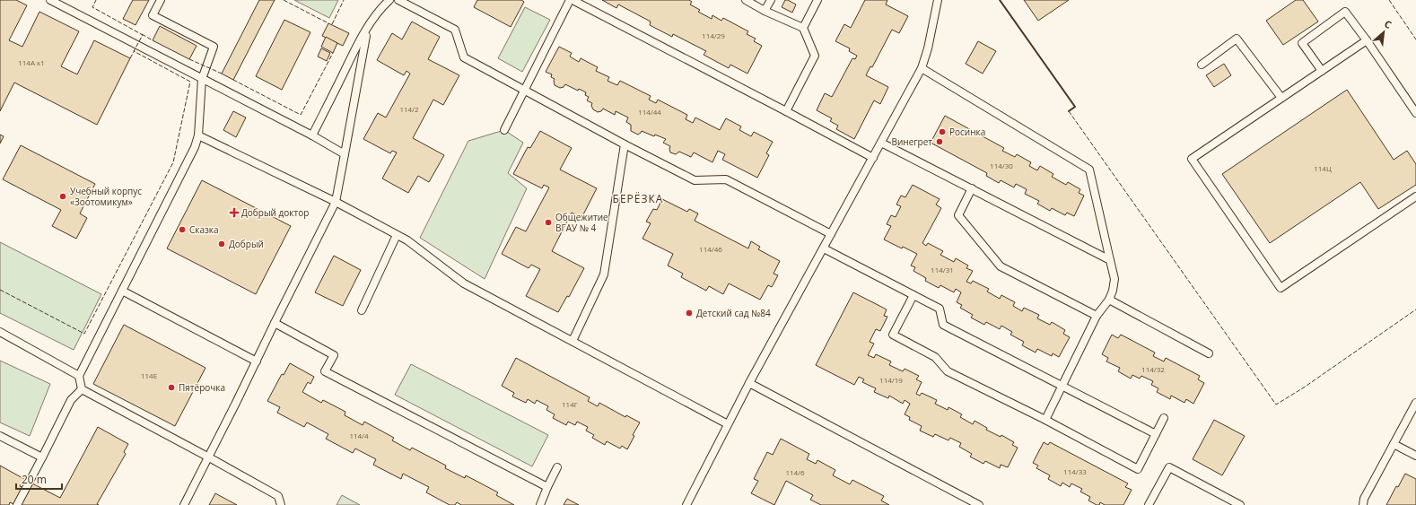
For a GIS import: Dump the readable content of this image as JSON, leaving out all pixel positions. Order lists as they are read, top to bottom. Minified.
{"districts":["БЕРЁЗКА"],"places":{"other":["Росинка","Винегрет","Учебный корпус «Зоотомикум»","Общежитие ВГАУ № 4","Сказка","Добрый","Детский сад №84","Пятёрочка"],"health":["Добрый доктор"]},"house_numbers":["114/29","114А к1","114/2","114/44","114/30","114Ц","114/46","114/31","114/32","114Е","114/19","114Г","114/4","114/33","114/6"],"scale_bar":"20 m","north":"top right"}
